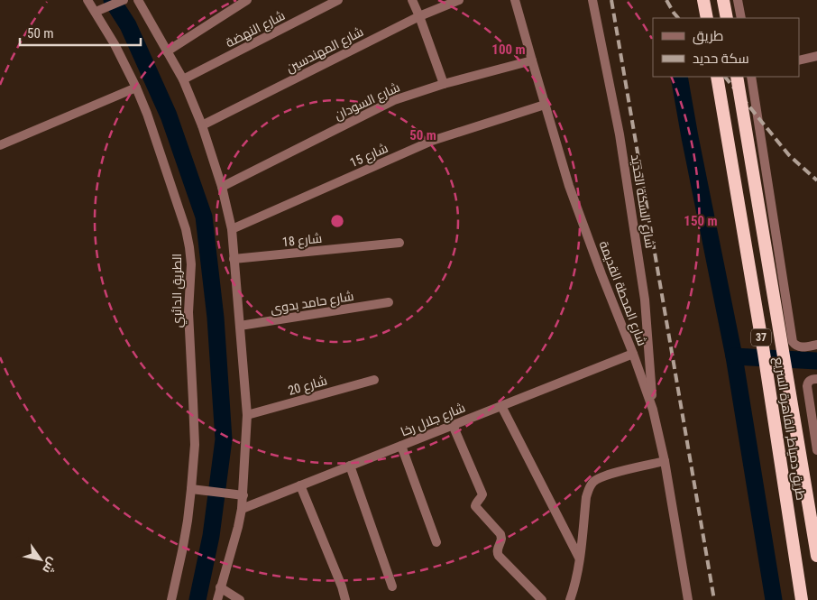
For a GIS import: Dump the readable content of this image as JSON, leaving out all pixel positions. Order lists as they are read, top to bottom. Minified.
{"streets":{"highway":["37","طريق دمياط, القاهرة السريع"],"street":["شارع النهضة","شارع المهندسين","شارع السودان","شارع 15","شارع السكة الحديد","شارع 18","الطريق الدائري","شارع المحطة القديمة","شارع حامد بدوى","شارع 20","شارع جلال رخا"]},"crossings":[["شارع السودان","شارع المحطة القديمة"],["شارع 15","شارع المحطة القديمة"],["شارع السكة الحديد","شارع المحطة القديمة"],["شارع المحطة القديمة","شارع جلال رخا"]],"legend":["طريق","سكة حديد"],"scale_bar":"50 m","north":"bottom right","rings":["100 m","50 m","150 m"]}
